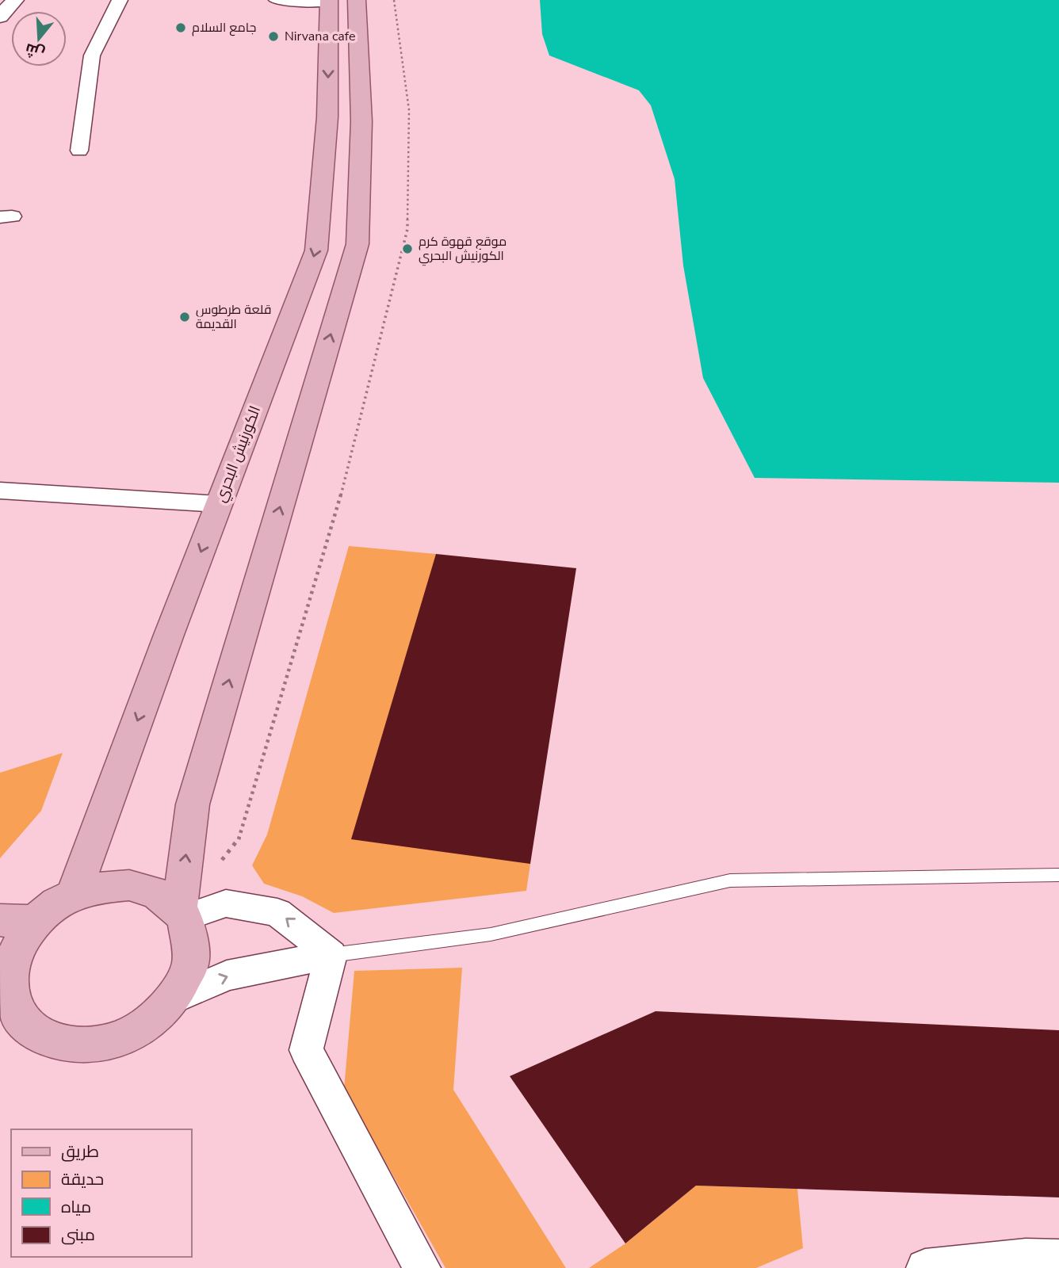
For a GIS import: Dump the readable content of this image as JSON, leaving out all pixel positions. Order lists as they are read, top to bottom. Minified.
{"streets":{"main road":["الكورنيش البحري"]},"places":["جامع السلام","Nirvana cafe","موقع قهوة كرم الكورنيش البحري","قلعة طرطوس القديمة"],"legend":["طريق","حديقة","مياه","مبنى"],"north":"bottom"}
